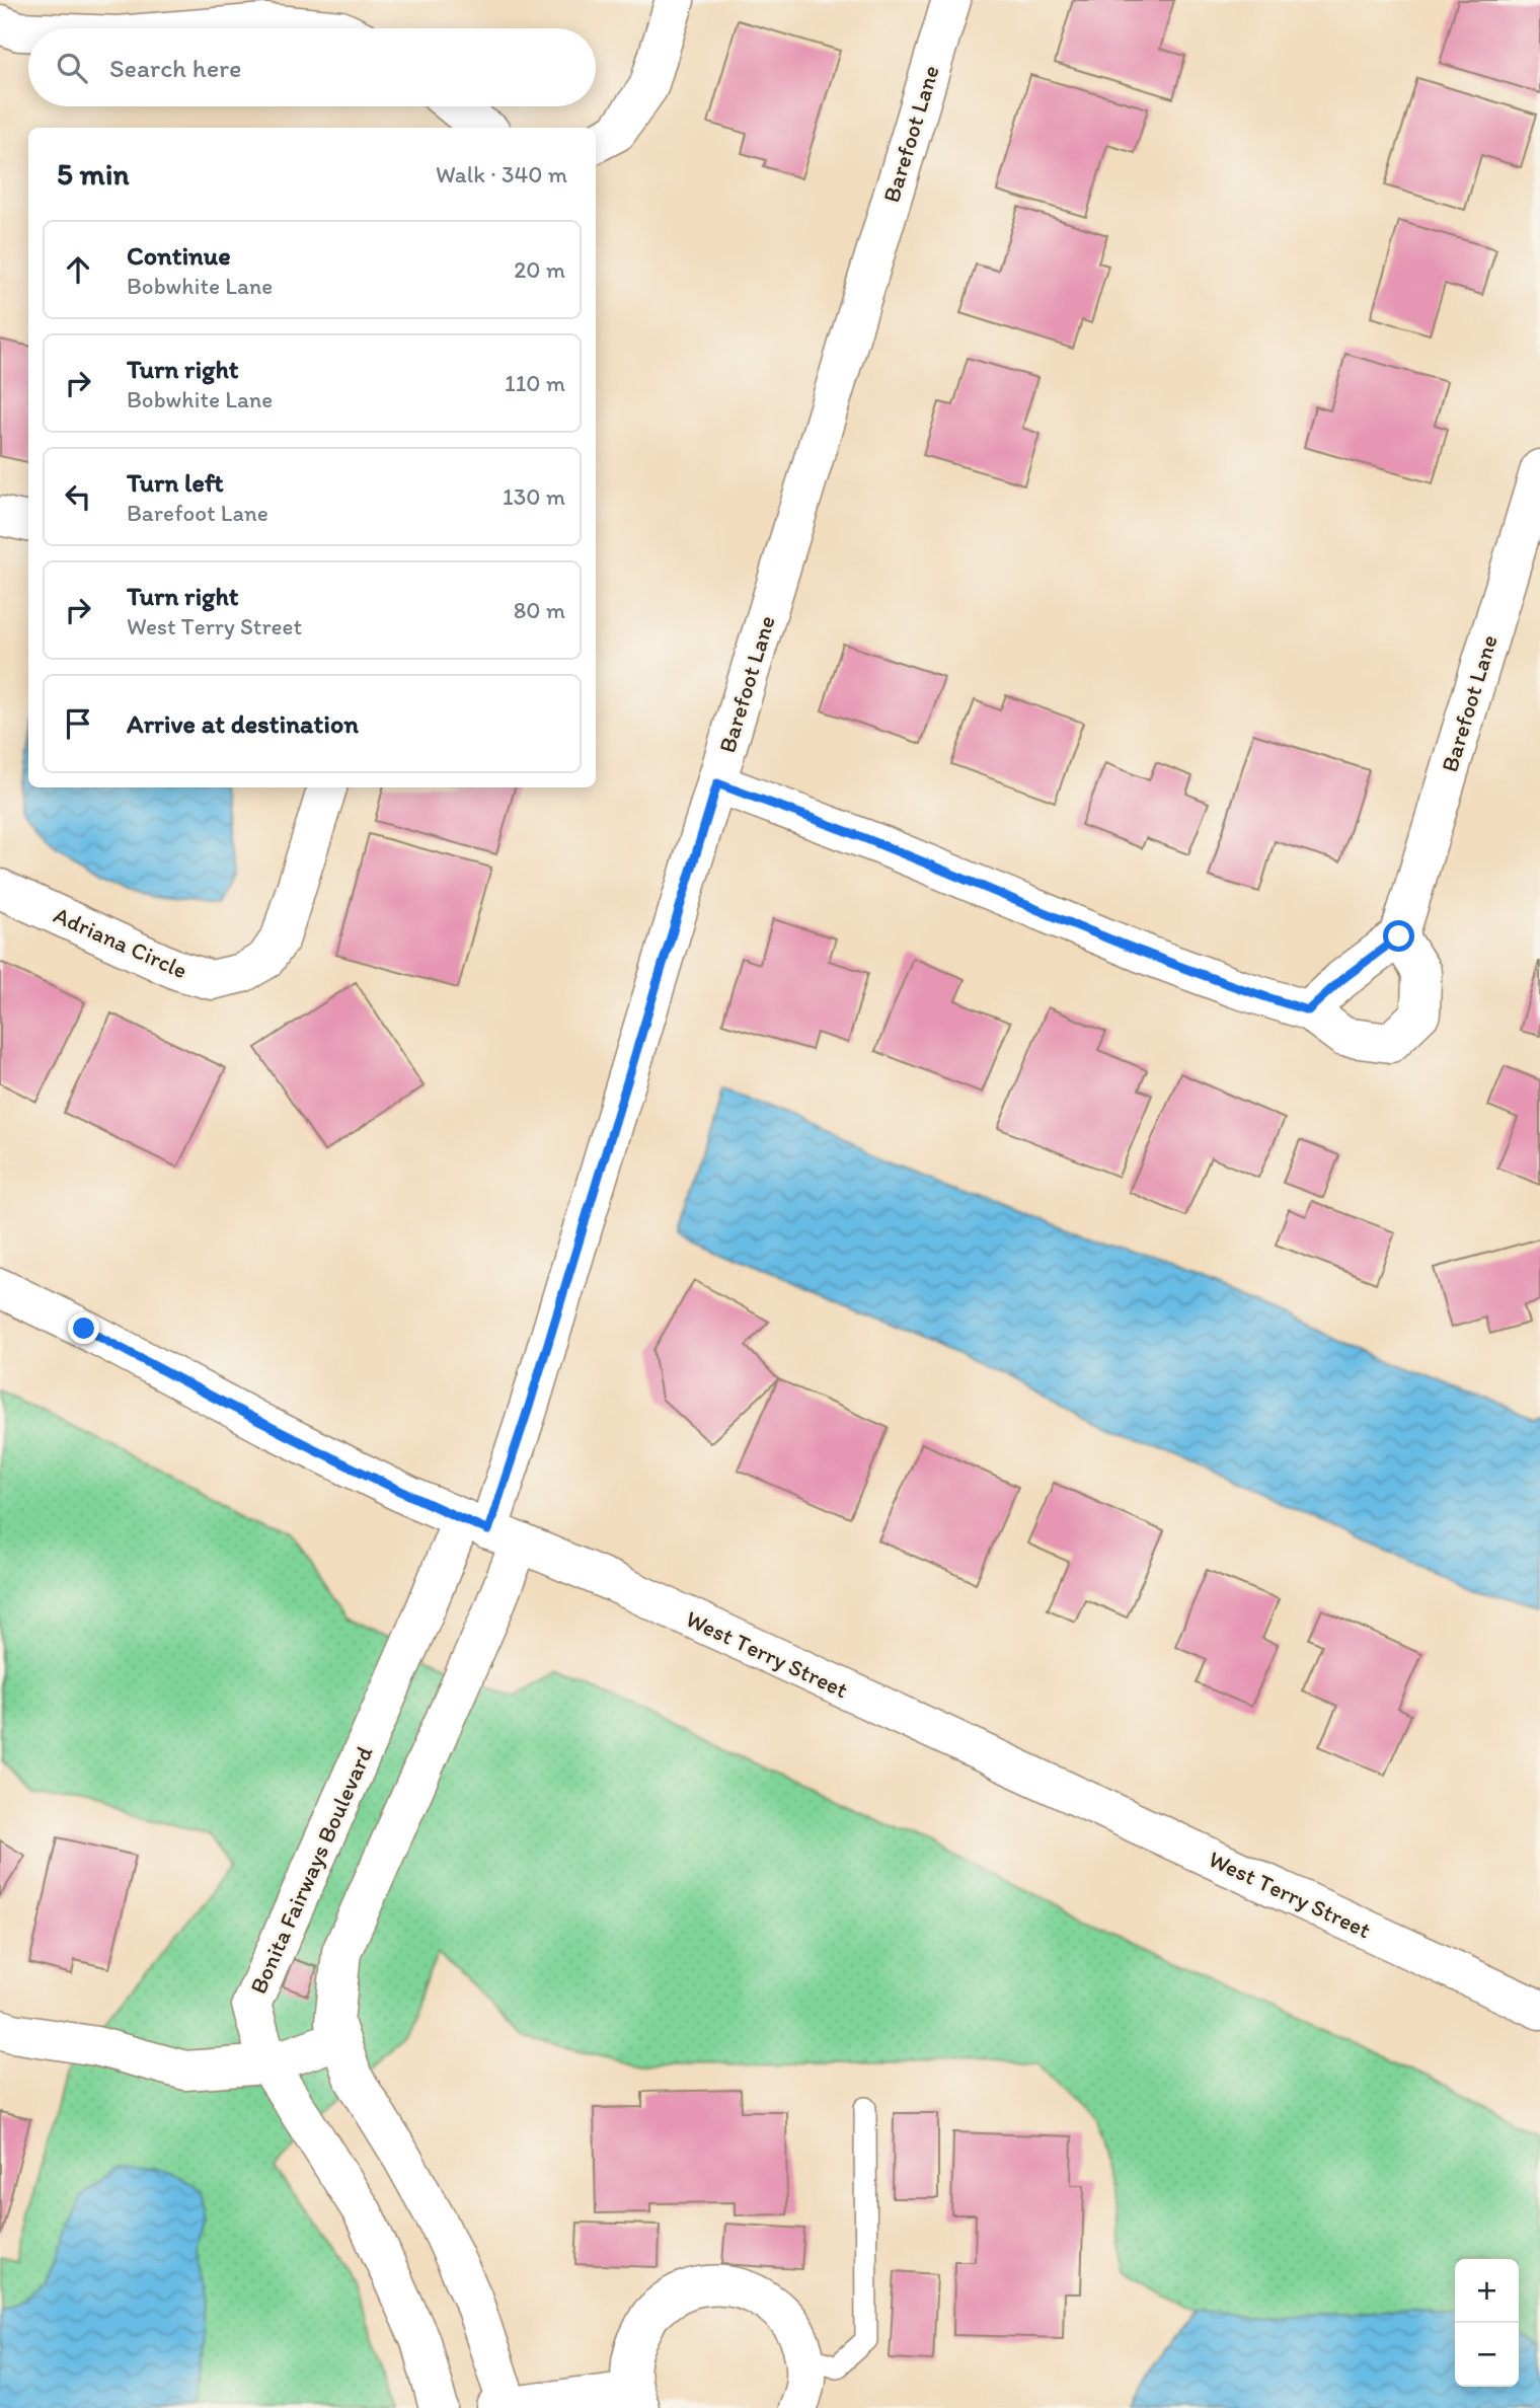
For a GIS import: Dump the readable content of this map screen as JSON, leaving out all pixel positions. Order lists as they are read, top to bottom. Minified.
{"streets":{"street":["Barefoot Lane","Adriana Circle","West Terry Street","Bonita Fairways Boulevard"]},"crossings":[["Barefoot Lane","West Terry Street"],["Barefoot Lane","Bonita Fairways Boulevard"],["West Terry Street","Bonita Fairways Boulevard"]],"page":{"search":"Search here","heading":["5 min","Walk · 340 m"],"list":[["Continue","Bobwhite Lane","20 m"],["Turn right","Bobwhite Lane","110 m"],["Turn left","Barefoot Lane","130 m"],["Turn right","West Terry Street","80 m"],"Arrive at destination"],"map_buttons":["+","−"]}}
